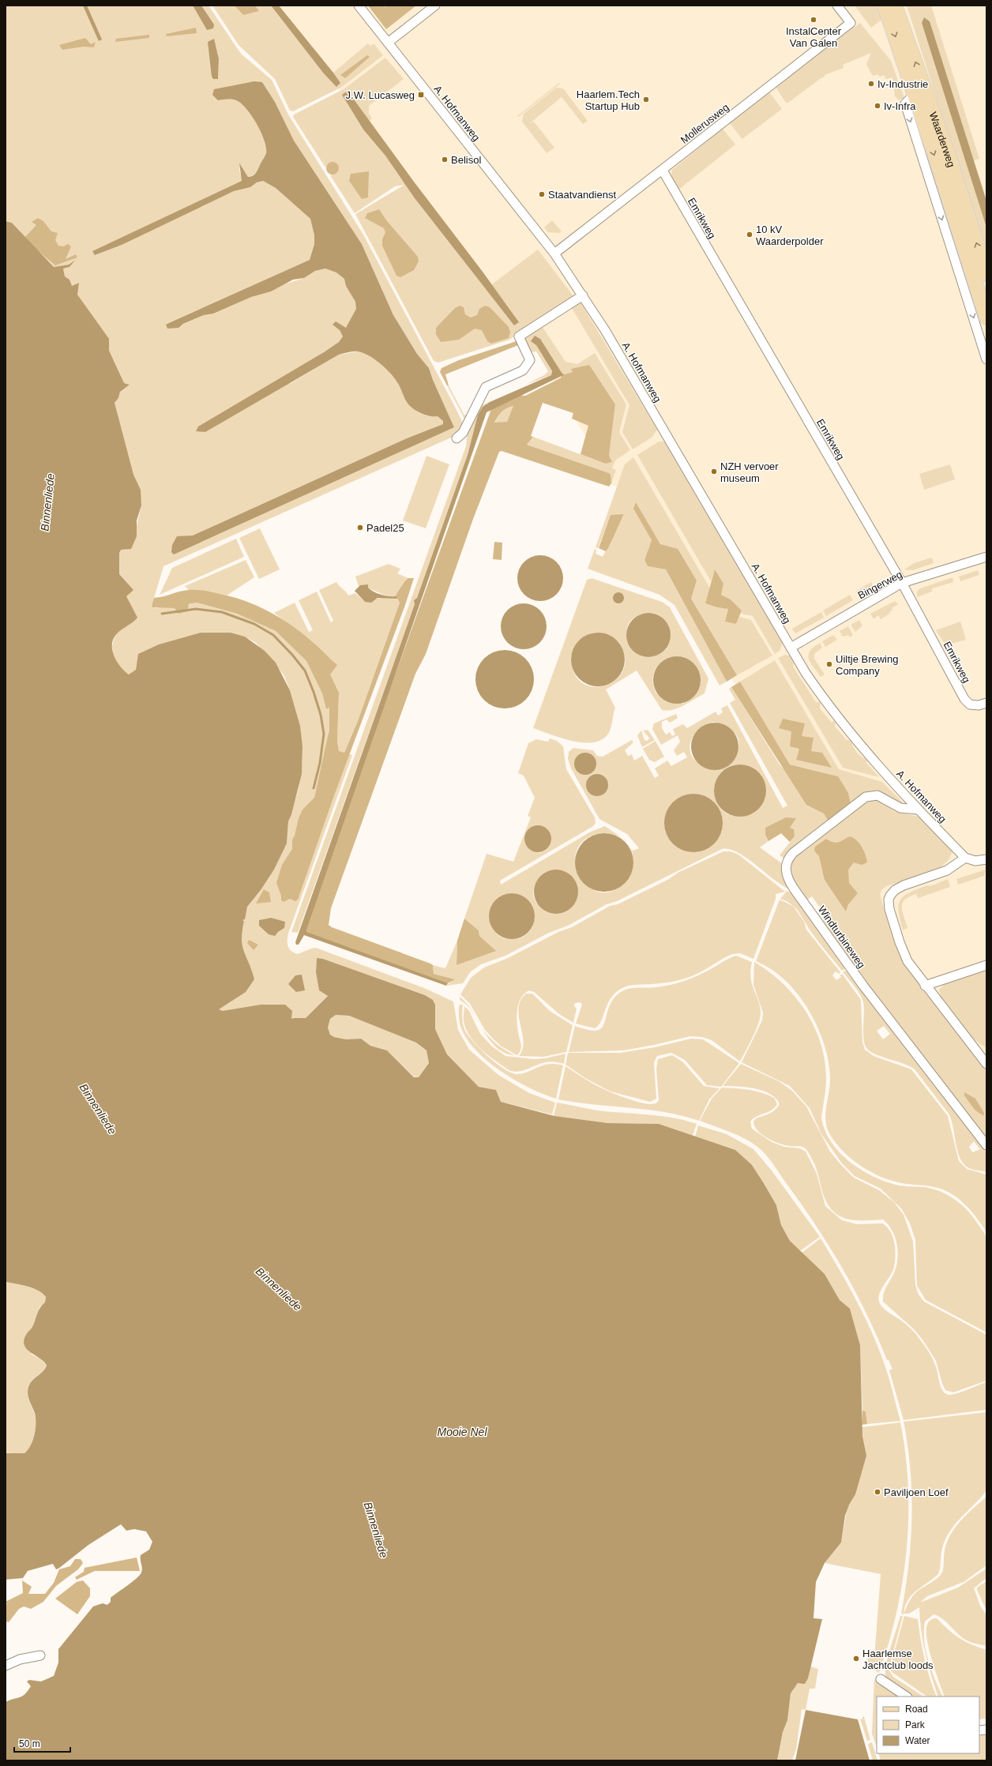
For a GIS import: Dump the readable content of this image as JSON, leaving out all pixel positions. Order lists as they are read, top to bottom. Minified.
{"streets":{"main road":["Waarderweg"],"street":["A. Hofmanweg","Mollerusweg","Emrikweg","Bingerweg","Windturbineweg"]},"crossings":[["A. Hofmanweg","Mollerusweg"],["A. Hofmanweg","Bingerweg"],["A. Hofmanweg","Windturbineweg"],["Mollerusweg","Emrikweg"],["Emrikweg","Bingerweg"]],"water":["Binnenliede","Mooie Nel"],"places":{"other":["InstalCenter Van Galen","Iv-Industrie","Haarlem.Tech Startup Hub","Iv-Infra","Belisol","Staatvandienst","10 kV Waarderpolder","NZH vervoer museum","Padel25","Uiltje Brewing Company","Paviljoen Loef","Haarlemse Jachtclub loods"],"transit":["J.W. Lucasweg"]},"legend":["Road","Park","Water"],"scale_bar":"50 m"}
